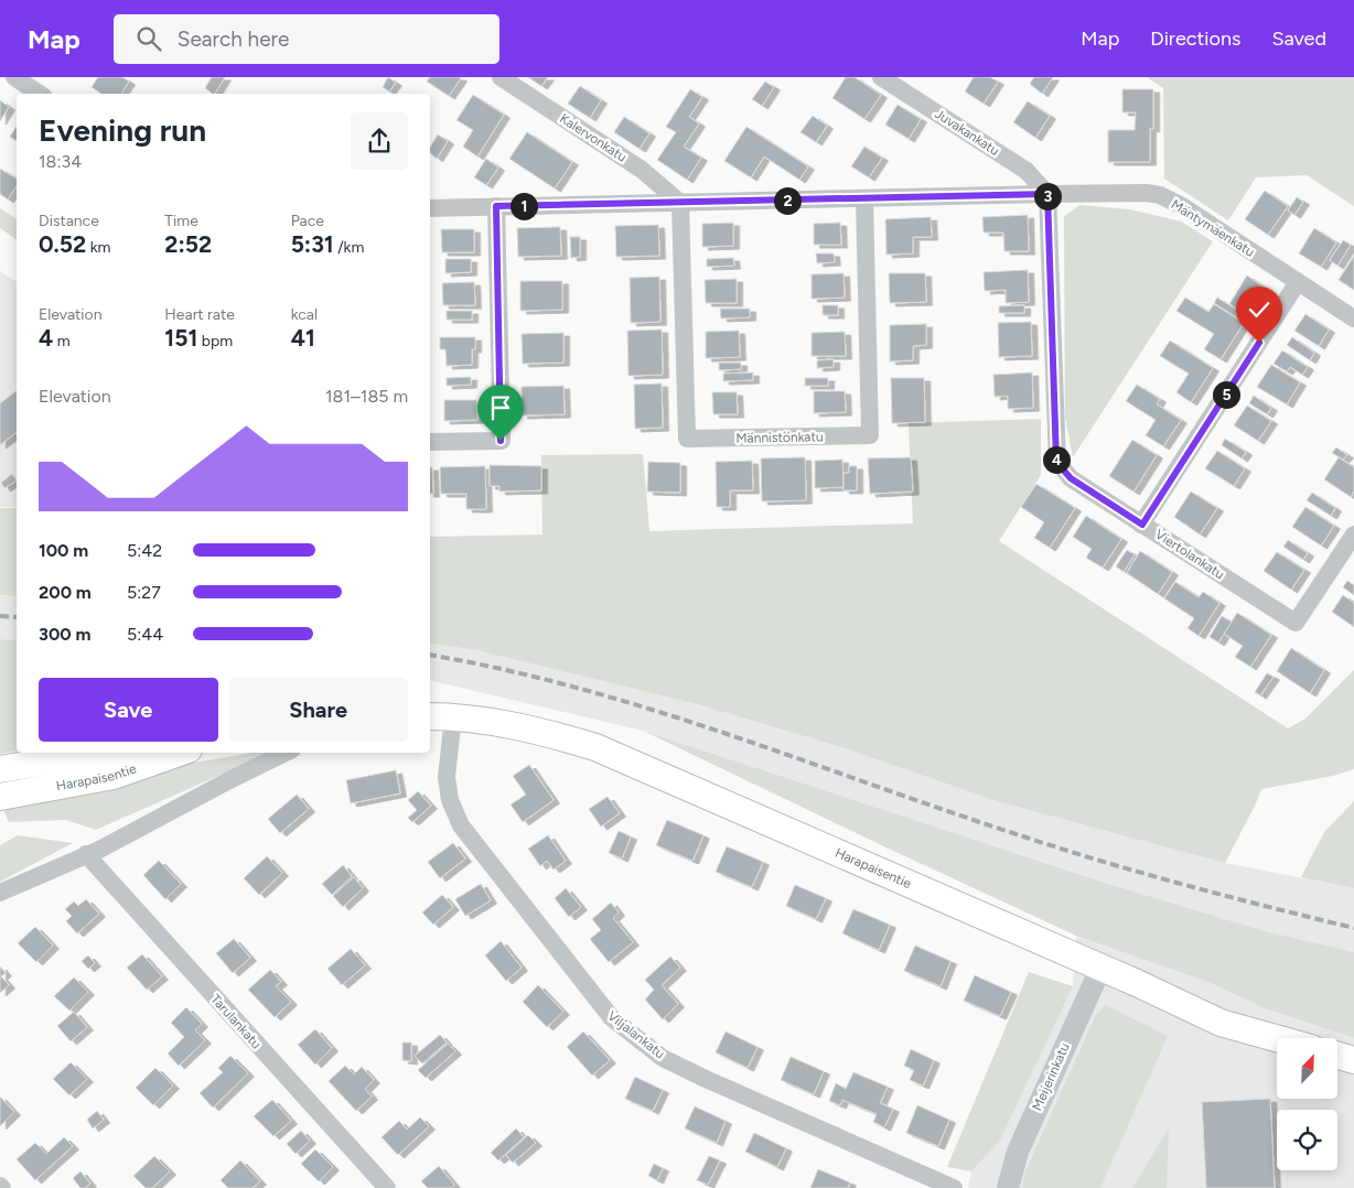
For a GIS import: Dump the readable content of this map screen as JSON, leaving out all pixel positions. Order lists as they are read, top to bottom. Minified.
{"streets":{"main road":["Harapaisentie"],"street":["Juvakankatu","Kalervonkatu","Mäntymäenkatu","Männistönkatu","Viertolankatu","Tarulankatu","Viljalankatu","Meijerinkatu"]},"crossings":[["Juvakankatu","Mäntymäenkatu"],["Juvakankatu","Viertolankatu"],["Kalervonkatu","Mäntymäenkatu"],["Kalervonkatu","Männistönkatu"],["Mäntymäenkatu","Männistönkatu"],["Mäntymäenkatu","Viertolankatu"],["Harapaisentie","Viljalankatu"],["Harapaisentie","Meijerinkatu"]],"north":"top right","page":{"header":"Map","search":"Search here","nav":["Map","Directions","Saved"],"heading":["Evening run","18:34"],"pins":["3","2","1","5","4"],"stats":[["Distance","0.52 km"],["Time","2:52"],["Pace","5:31 /km"],["Elevation","4 m"],["Heart rate","151 bpm"],["kcal","41"]],"chart":["Elevation","181–185 m"],"list":[{"name":"100 m","note":"5:42"},{"name":"200 m","note":"5:27"},{"name":"300 m","note":"5:44"}],"buttons":["Save","Share"]}}
